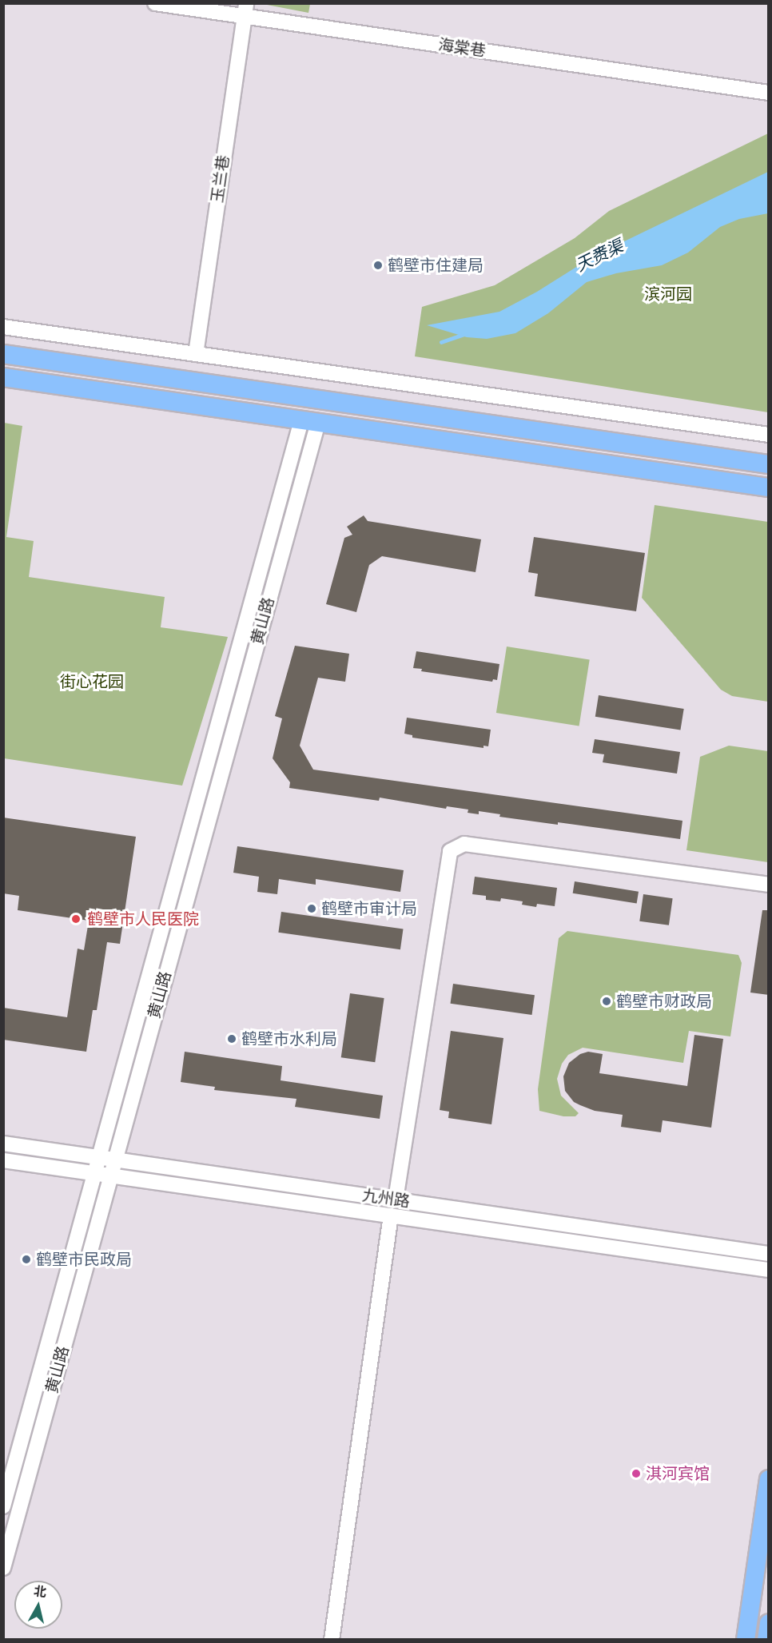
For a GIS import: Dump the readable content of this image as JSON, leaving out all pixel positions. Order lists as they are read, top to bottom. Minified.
{"streets":{"street":["海棠巷","玉兰巷","黄山路","九州路"]},"crossings":[["海棠巷","玉兰巷"],["黄山路","九州路"]],"water":["天赉渠"],"parks":["滨河园","街心花园"],"places":["鹤壁市住建局","鹤壁市审计局","鹤壁市人民医院","鹤壁市财政局","鹤壁市水利局","鹤壁市民政局","淇河宾馆"],"north":"top"}
